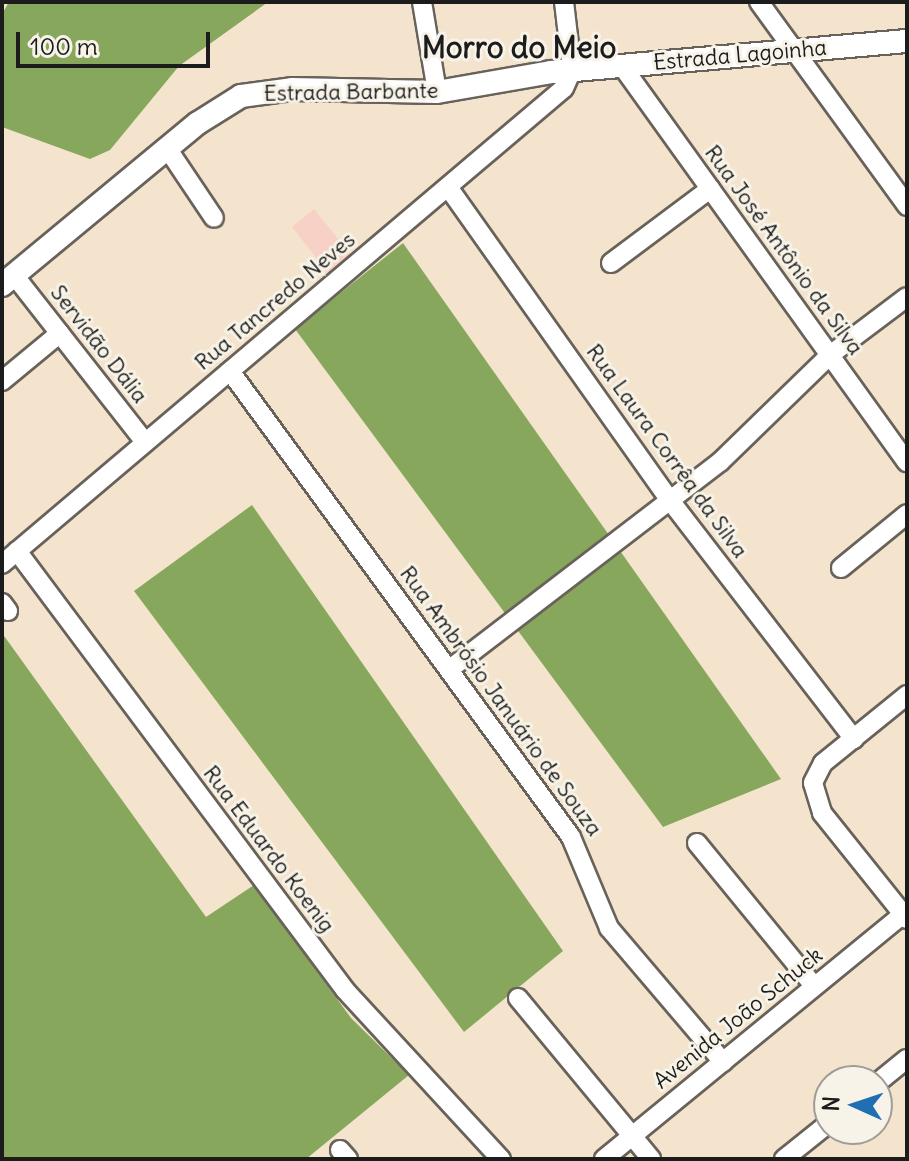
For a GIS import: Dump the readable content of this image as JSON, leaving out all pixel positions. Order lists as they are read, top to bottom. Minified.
{"streets":{"main road":["Estrada Lagoinha","Estrada Barbante"],"street":["Rua José Antônio da Silva","Rua Tancredo Neves","Servidão Dália","Rua Laura Corrêa da Silva","Rua Ambrósio Januário de Souza","Rua Eduardo Koenig","Avenida João Schuck"]},"crossings":[["Estrada Lagoinha","Estrada Barbante"],["Estrada Lagoinha","Rua José Antônio da Silva"],["Estrada Lagoinha","Rua Tancredo Neves"],["Estrada Barbante","Rua Tancredo Neves"],["Estrada Barbante","Servidão Dália"],["Rua Tancredo Neves","Servidão Dália"],["Rua Tancredo Neves","Rua Laura Corrêa da Silva"],["Rua Tancredo Neves","Rua Ambrósio Januário de Souza"],["Rua Tancredo Neves","Rua Eduardo Koenig"],["Rua Ambrósio Januário de Souza","Avenida João Schuck"]],"districts":["Morro do Meio"],"scale_bar":"100 m","north":"left"}
